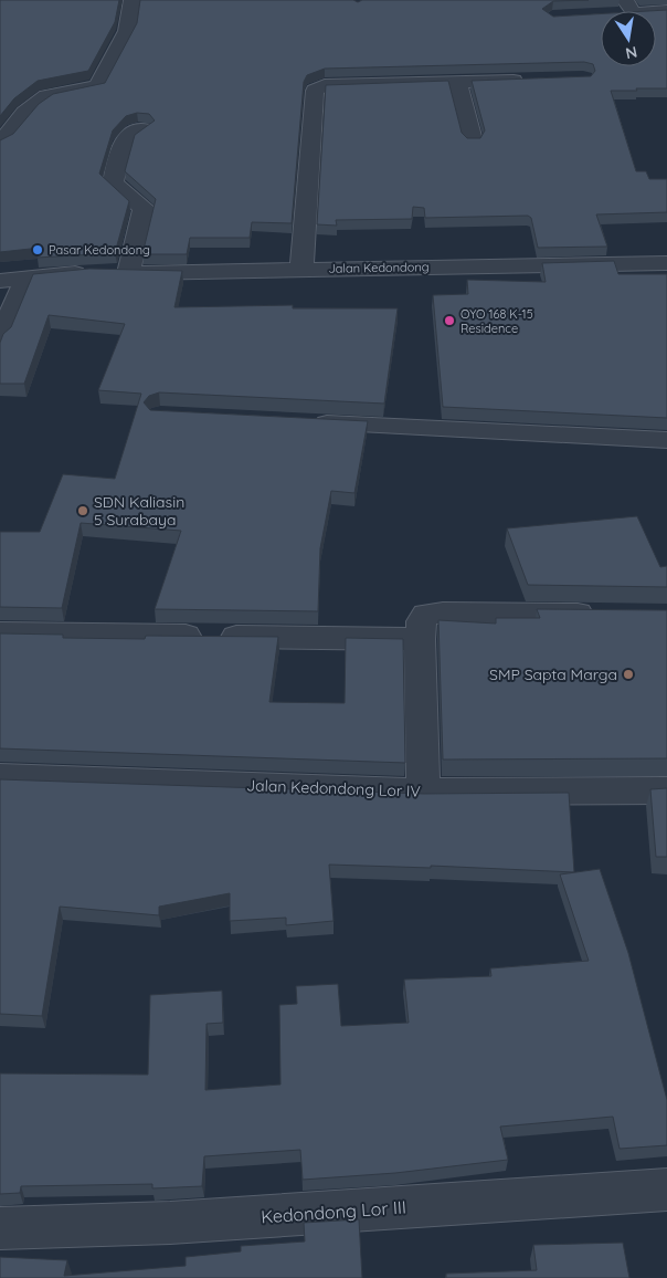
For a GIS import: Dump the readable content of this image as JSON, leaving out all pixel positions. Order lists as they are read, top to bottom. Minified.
{"streets":{"street":["Jalan Kedondong","Jalan Kedondong Lor IV","Kedondong Lor III"]},"places":["Pasar Kedondong","OYO 168 K-15 Residence","SDN Kaliasin 5 Surabaya","SMP Sapta Marga"],"north":"bottom"}
